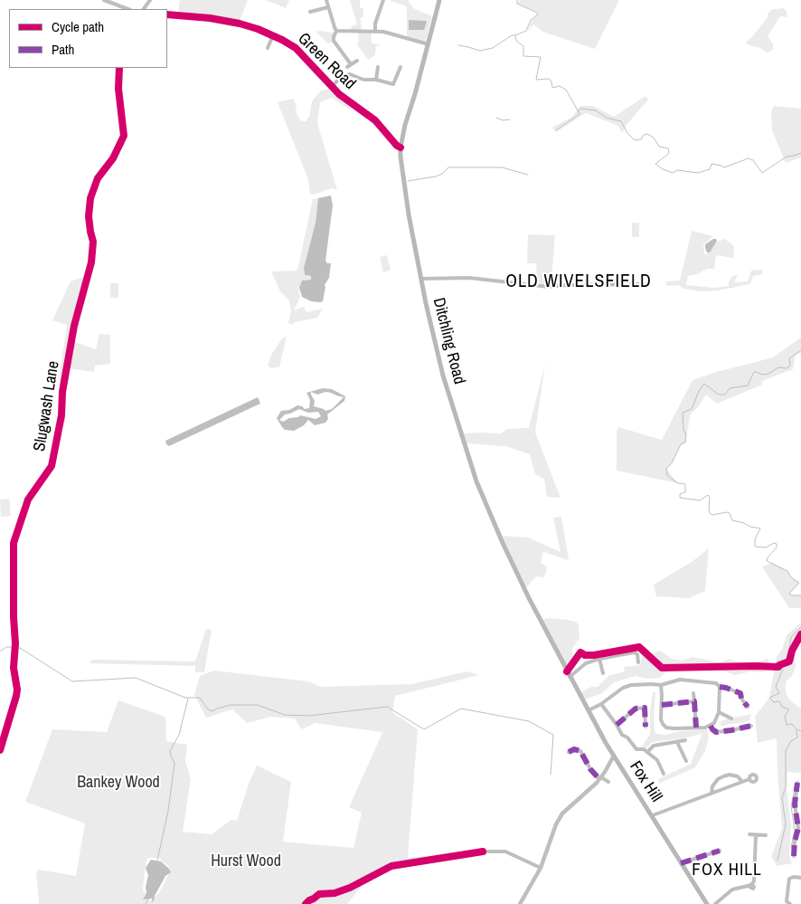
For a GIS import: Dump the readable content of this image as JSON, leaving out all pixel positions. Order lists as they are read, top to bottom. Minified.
{"streets":{"main road":["Ditchling Road","Fox Hill"],"street":["Green Road","Slugwash Lane"]},"crossings":[["Green Road","Ditchling Road"],["Ditchling Road","Fox Hill"]],"districts":["OLD WIVELSFIELD","FOX HILL"],"parks":["Bankey Wood","Hurst Wood"],"legend":["Cycle path","Path"]}
